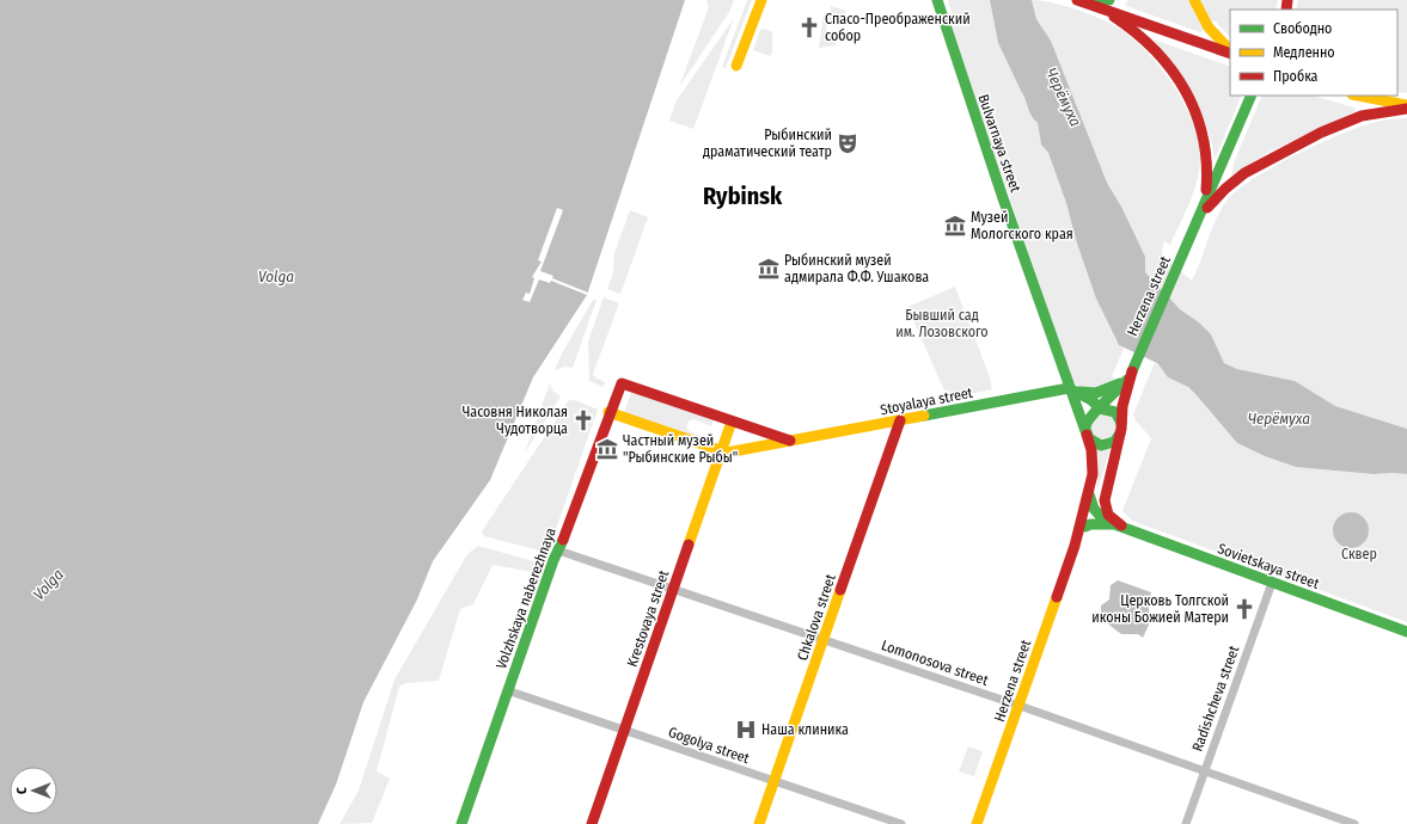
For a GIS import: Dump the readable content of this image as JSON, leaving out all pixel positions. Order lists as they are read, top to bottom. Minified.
{"streets":{"street":["Bulvarnaya street","Herzena street","Stoyalaya street","Sovietskaya street","Volzhskaya naberezhnaya","Chkalova street","Krestovaya street","Lomonosova street","Radishcheva street","Gogolya street"]},"crossings":[["Bulvarnaya street","Herzena street"],["Bulvarnaya street","Stoyalaya street"],["Herzena street","Stoyalaya street"],["Herzena street","Sovietskaya street"],["Herzena street","Lomonosova street"],["Stoyalaya street","Volzhskaya naberezhnaya"],["Stoyalaya street","Chkalova street"],["Stoyalaya street","Krestovaya street"],["Sovietskaya street","Radishcheva street"],["Volzhskaya naberezhnaya","Lomonosova street"],["Volzhskaya naberezhnaya","Gogolya street"],["Chkalova street","Lomonosova street"],["Chkalova street","Gogolya street"],["Krestovaya street","Lomonosova street"],["Krestovaya street","Gogolya street"],["Lomonosova street","Radishcheva street"]],"districts":["Rybinsk"],"water":["Черёмуха","Volga"],"parks":["Бывший сад им. Лозовского","Сквер"],"places":{"church":["Спасо-Преображенский собор","Часовня Николая Чудотворца","Церковь Толгской иконы Божией Матери"],"theatre":["Рыбинский драматический театр"],"museum":["Музей Мологского края","Рыбинский музей адмирала Ф.Ф. Ушакова","Частный музей \"Рыбинские Рыбы\""],"hospital":["Наша клиника"]},"legend":["Свободно","Медленно","Пробка"],"north":"left"}
